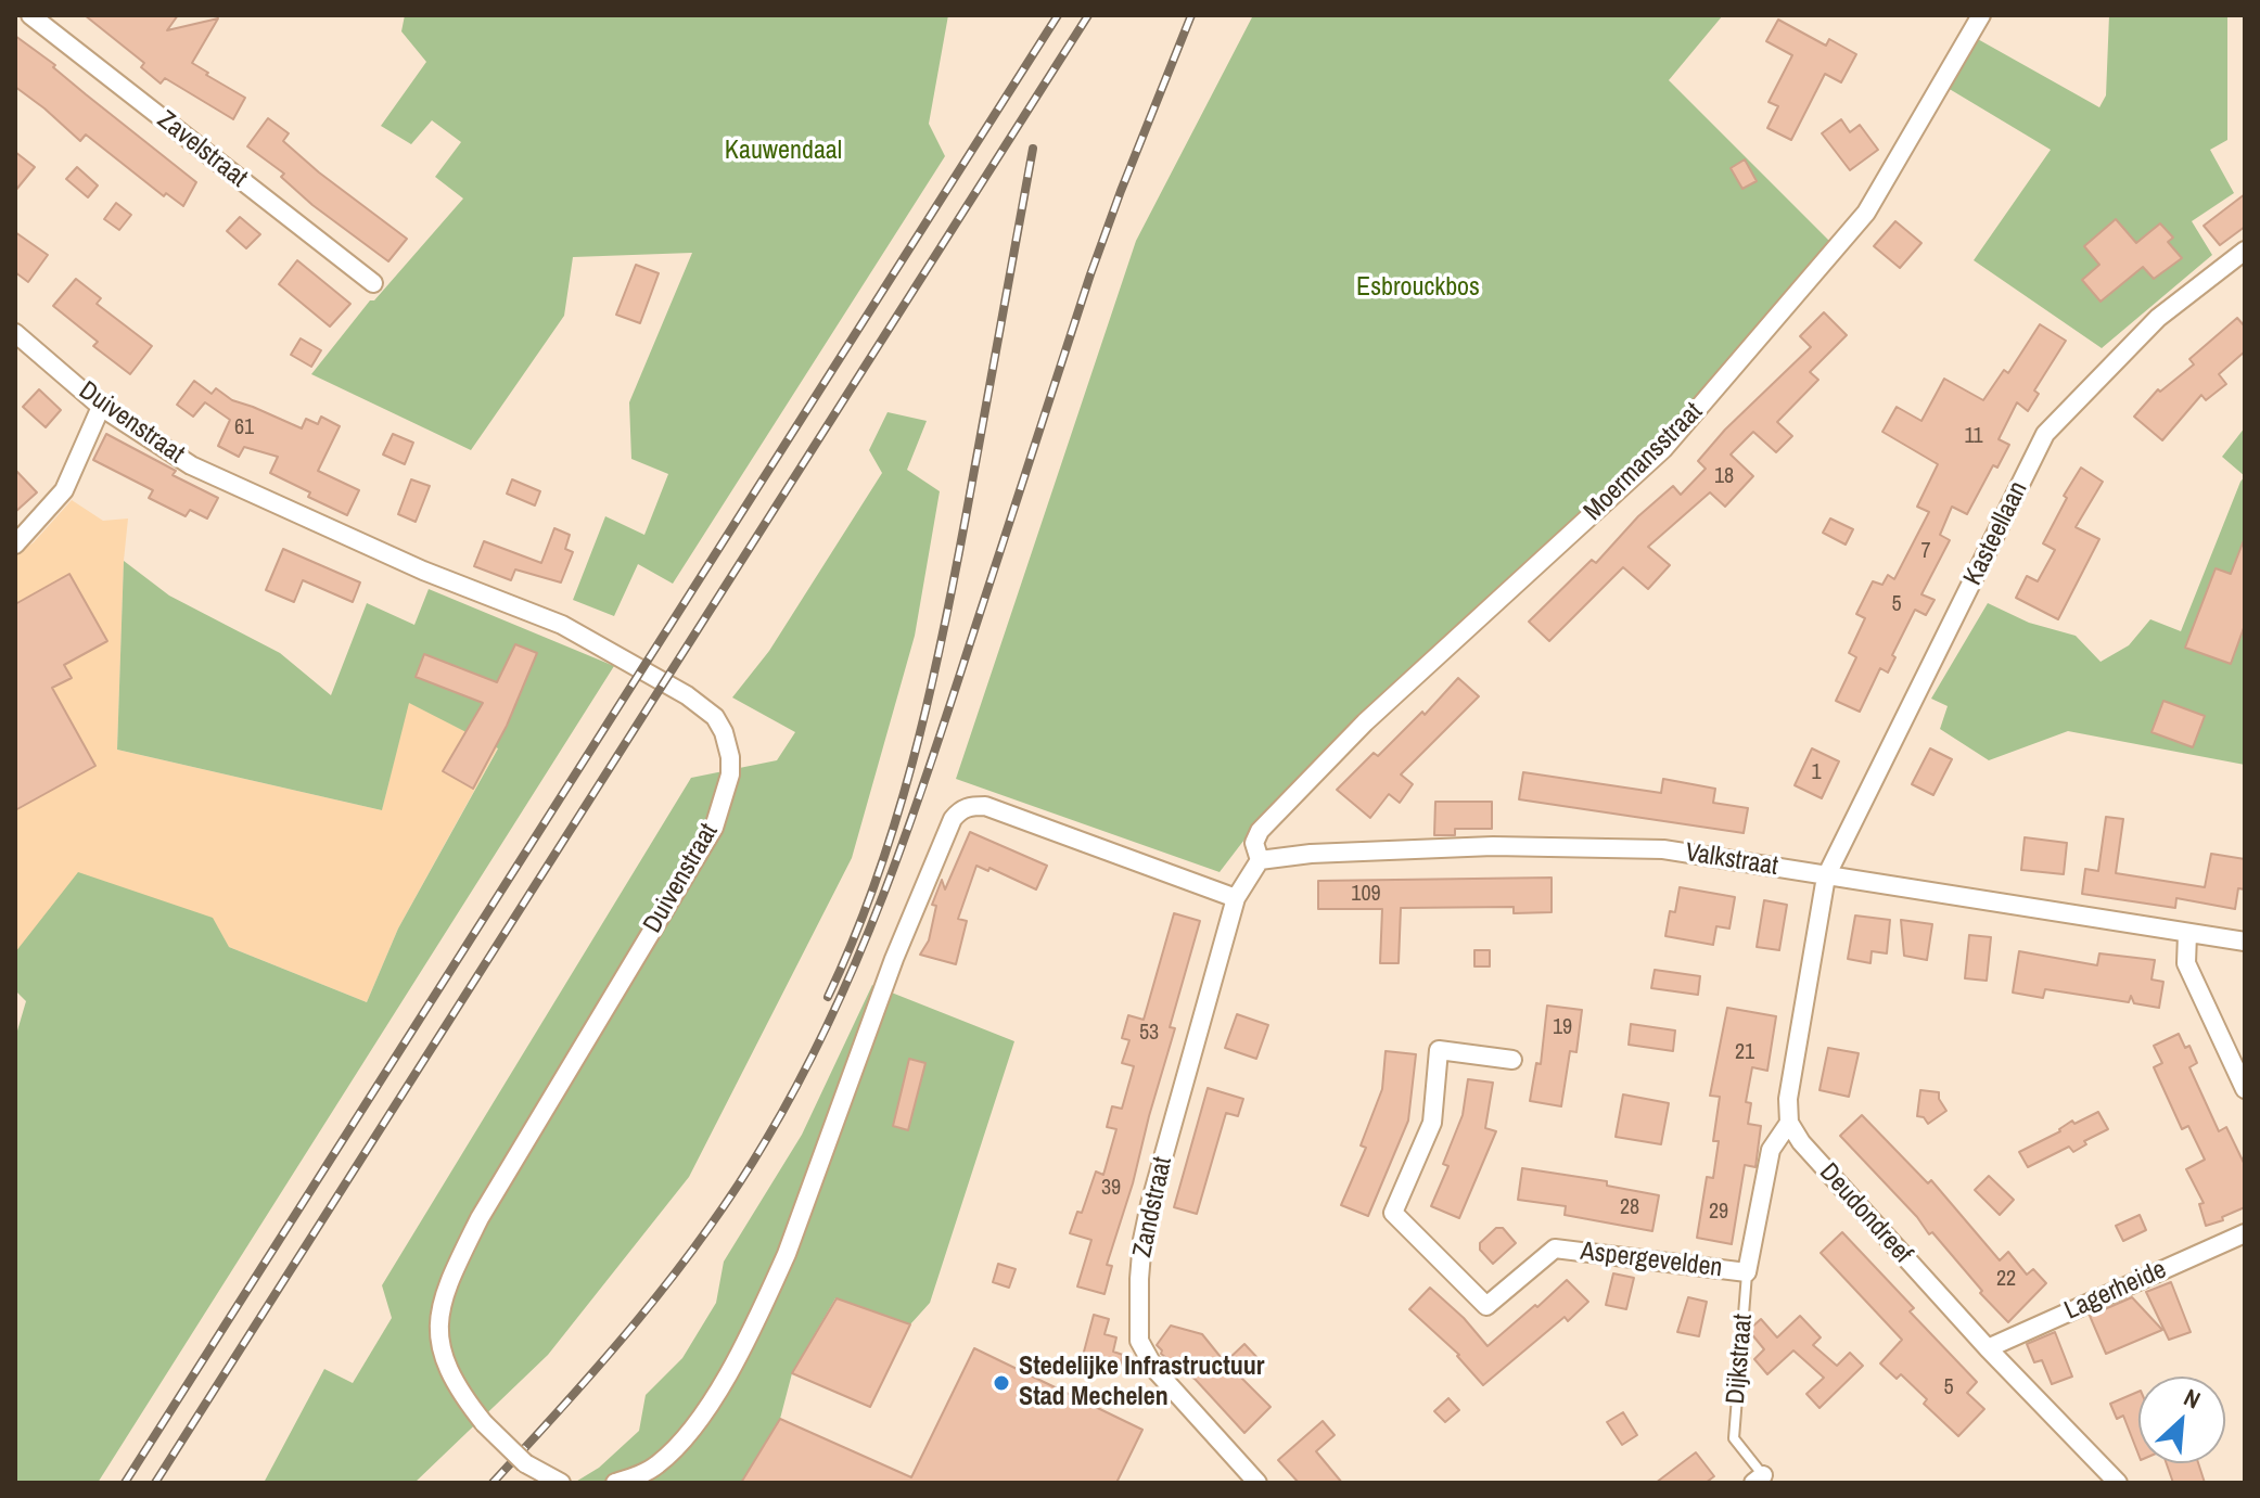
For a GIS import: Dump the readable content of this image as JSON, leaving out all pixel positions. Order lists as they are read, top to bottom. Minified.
{"streets":{"street":["Zavelstraat","Duivenstraat","Moermansstraat","Kasteellaan","Valkstraat","Zandstraat","Deudondreef","Aspergevelden","Lagerheide","Dijkstraat"]},"crossings":[["Moermansstraat","Valkstraat"],["Kasteellaan","Valkstraat"],["Deudondreef","Lagerheide"],["Deudondreef","Dijkstraat"],["Aspergevelden","Dijkstraat"]],"parks":["Kauwendaal","Esbrouckbos"],"places":["Stedelijke Infrastructuur Stad Mechelen"],"house_numbers":["61","11","18","7","5","1","109","19","53","21","39","28","29","22","5"],"north":"top right"}
